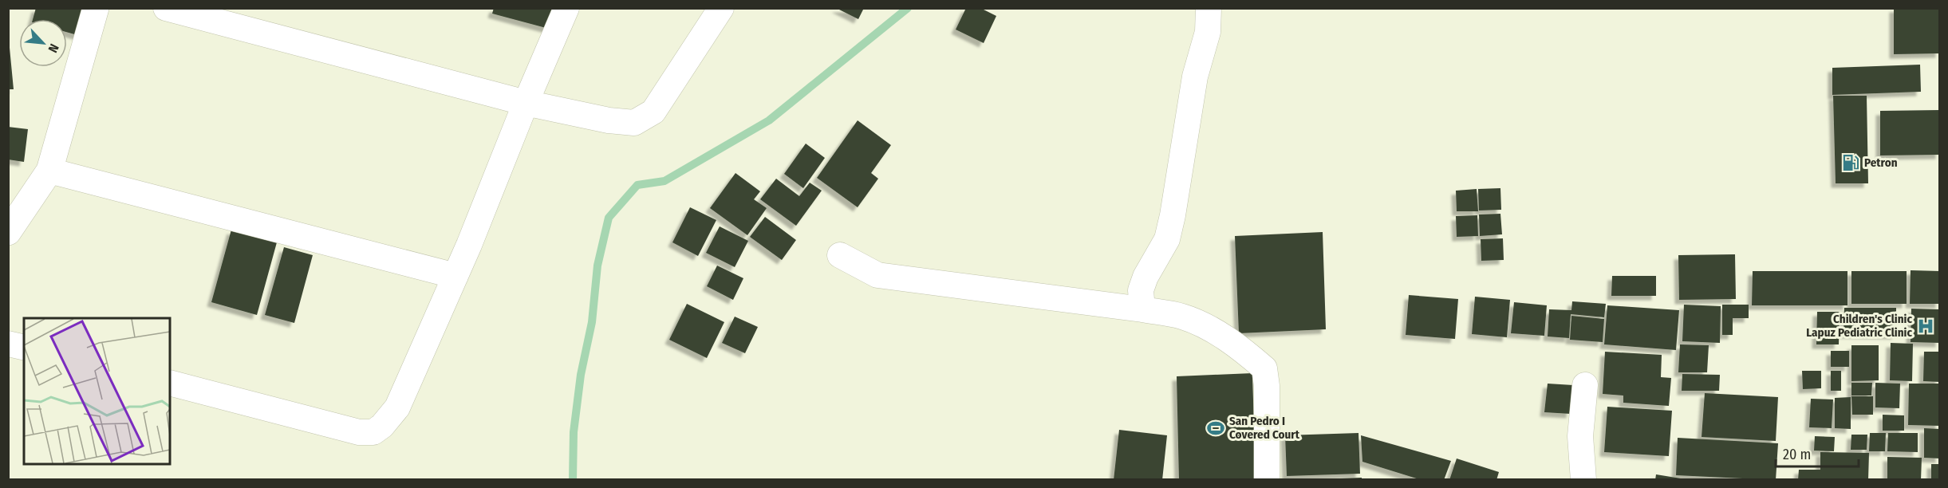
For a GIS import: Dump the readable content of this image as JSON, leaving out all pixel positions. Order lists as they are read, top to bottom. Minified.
{"places":{"fuel station":["Petron"],"hospital":["Children's Clinic Lapuz Pediatric Clinic"],"sports":["San Pedro I Covered Court"]},"scale_bar":"20 m","north":"bottom right"}
